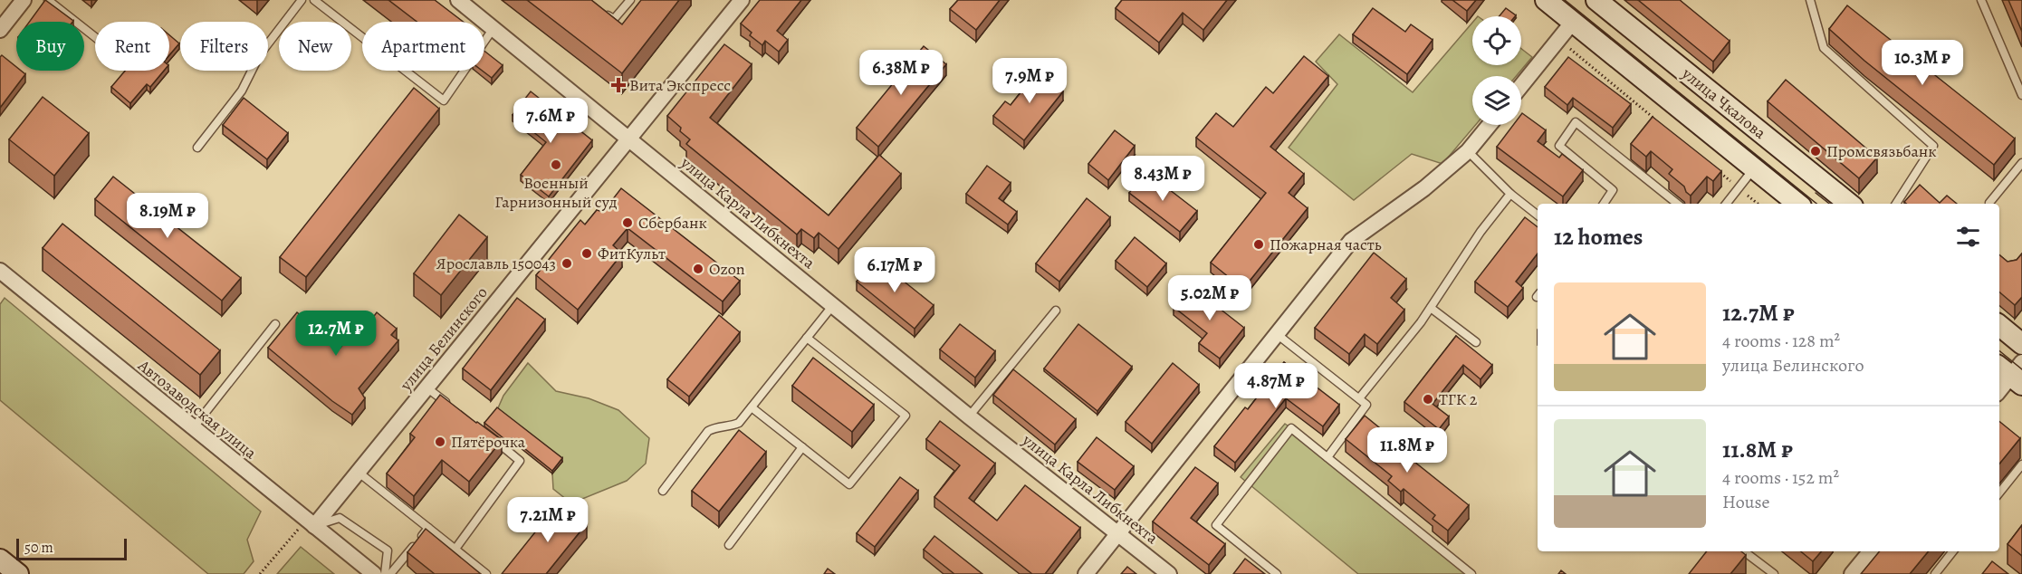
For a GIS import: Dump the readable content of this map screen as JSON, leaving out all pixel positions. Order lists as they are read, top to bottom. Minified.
{"streets":{"main road":["улица Чкалова"],"street":["улица Карла Либкнехта","улица Белинского","Автозаводская улица"]},"crossings":[["улица Карла Либкнехта","улица Белинского"],["улица Белинского","Автозаводская улица"]],"places":{"health":["Вита Экспресс"],"other":["Промсвязьбанк","Военный Гарнизонный суд","Сбербанк","Пожарная часть","ФитКульт","Ярославль 150043","Ozon","ТГК 2","Пятёрочка"]},"scale_bar":"50 m","page":{"chip":["Buy","Rent","Filters","New","Apartment"],"price":["10.3M ₽","6.38M ₽","7.9M ₽","7.6M ₽","8.43M ₽","8.19M ₽","6.17M ₽","5.02M ₽","12.7M ₽","4.87M ₽","11.8M ₽","7.21M ₽"],"heading":"12 homes","list":[{"name":"12.7M ₽","note":"4 rooms · 128 m² · улица Белинского"},{"name":"11.8M ₽","note":"4 rooms · 152 m² · House"}],"scale":"50 m"}}
